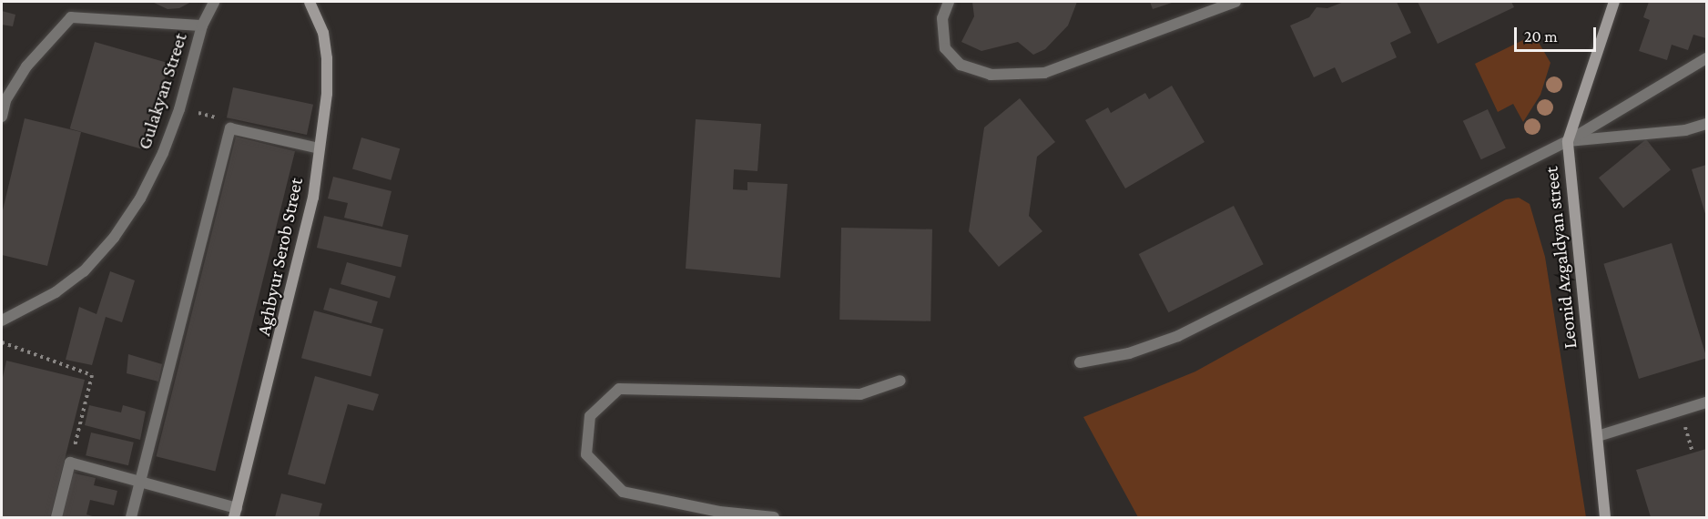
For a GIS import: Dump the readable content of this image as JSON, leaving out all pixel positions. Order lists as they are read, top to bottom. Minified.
{"streets":{"street":["Gulakyan Street","Aghbyur Serob Street","Leonid Azgaldyan street"]},"scale_bar":"20 m"}
